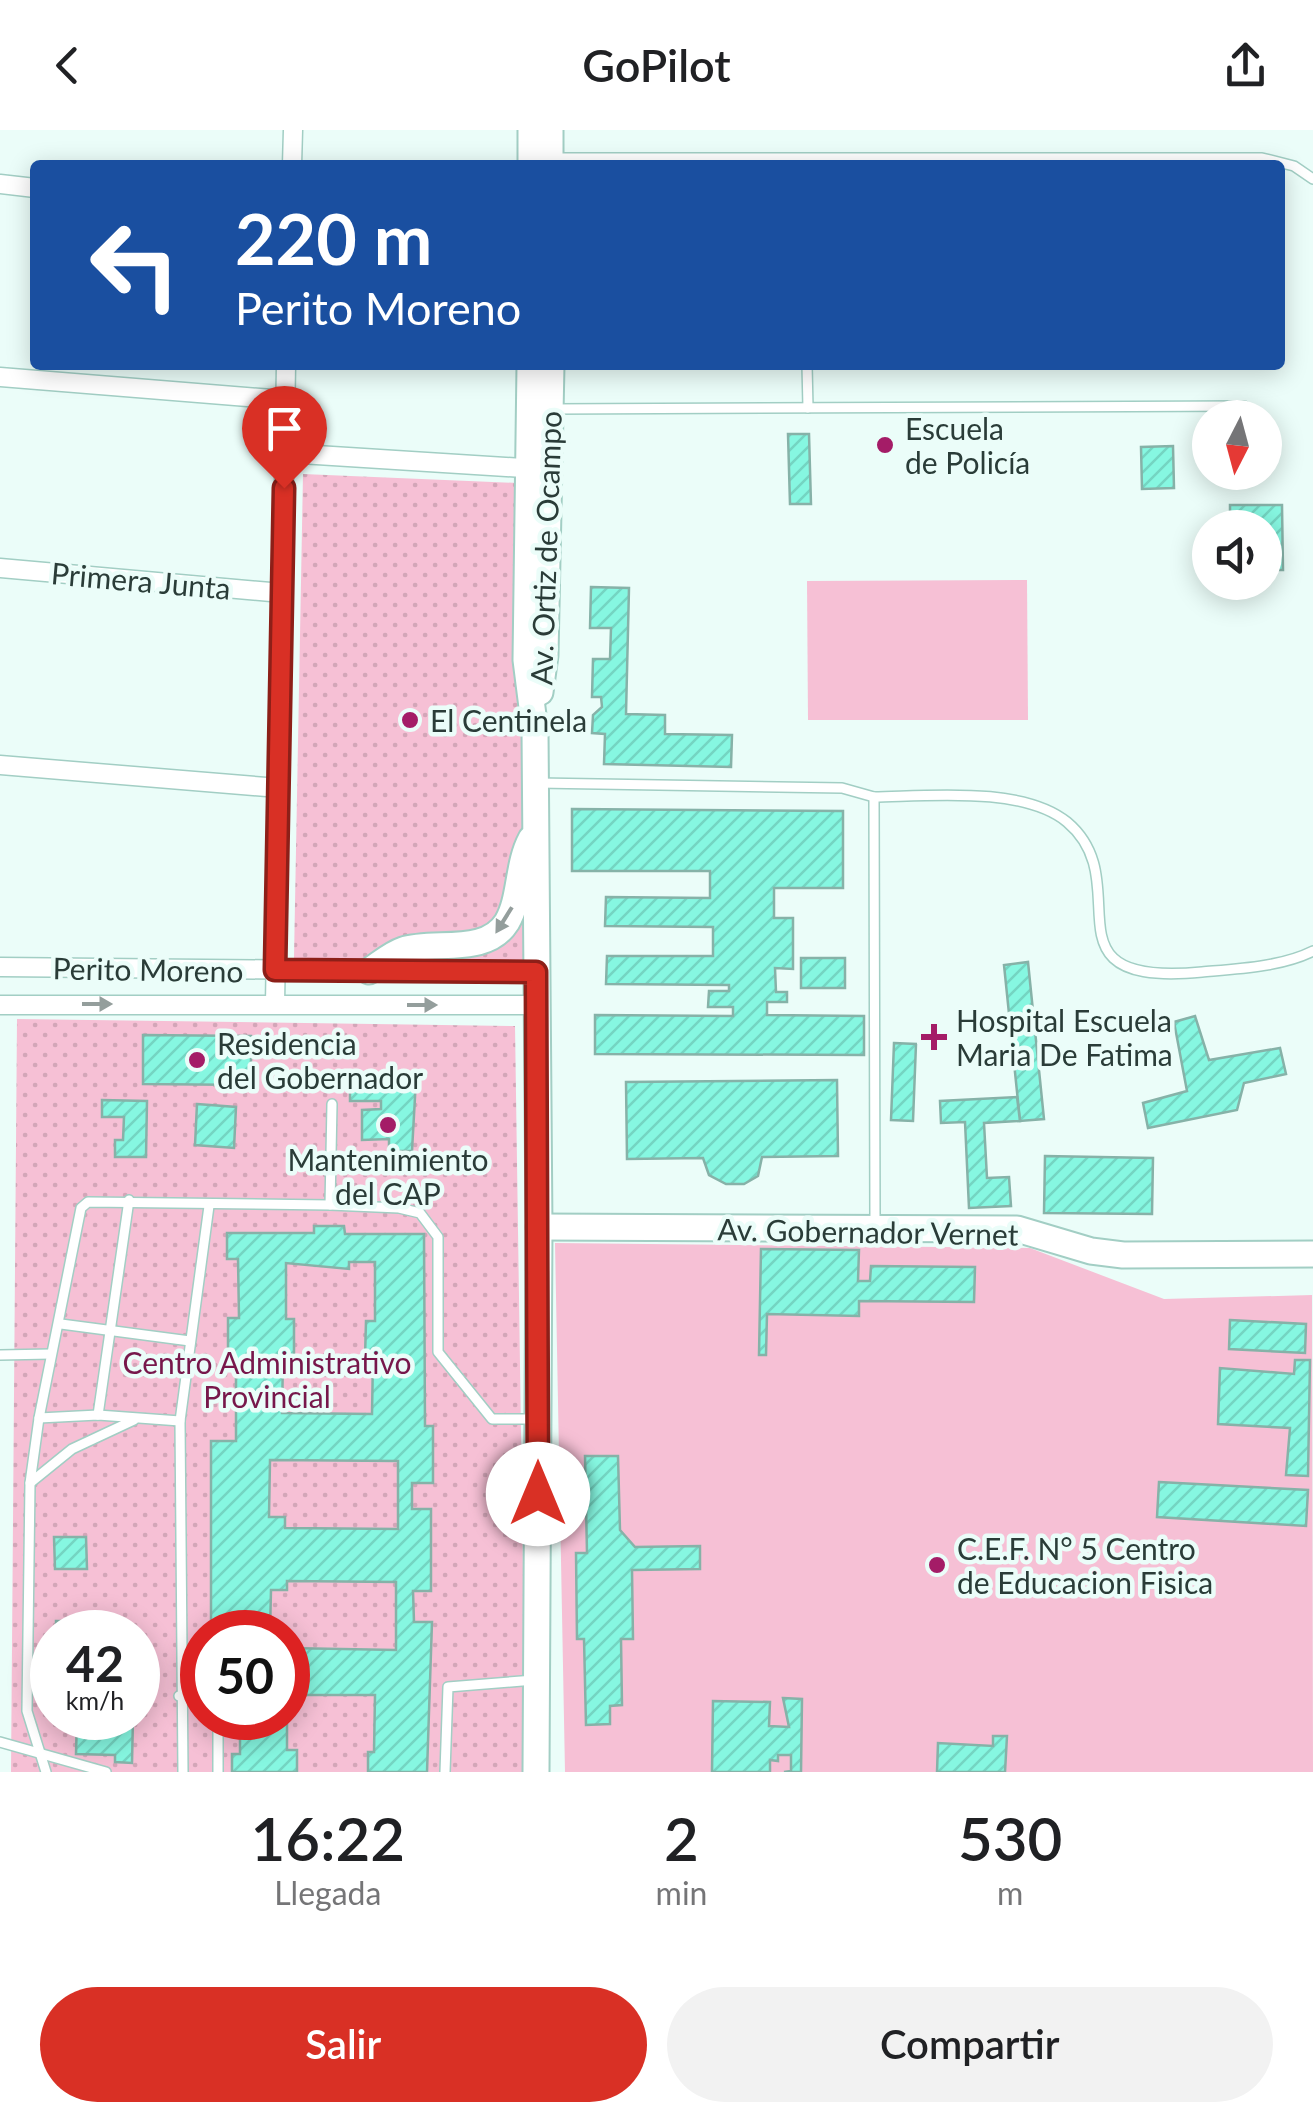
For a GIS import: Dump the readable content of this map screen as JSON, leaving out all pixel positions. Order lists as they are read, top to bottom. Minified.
{"streets":{"main road":["Av. Ortiz de Ocampo","Av. Gobernador Vernet"],"street":["Primera Junta","Perito Moreno"]},"crossings":[["Av. Ortiz de Ocampo","Perito Moreno"],["Av. Ortiz de Ocampo","Av. Gobernador Vernet"]],"parks":["Centro Administrativo Provincial"],"places":{"other":["Escuela de Policía","El Centinela","Residencia del Gobernador","Mantenimiento del CAP","C.E.F. N° 5 Centro de Educacion Fisica"],"health":["Hospital Escuela Maria De Fatima"]},"north":"bottom","page":{"header":"GoPilot","turn":["220 m","Perito Moreno"],"speed":"42 km/h","limit":"50","eta":["16:22","Llegada","2","min","530","m"],"buttons":["Salir","Compartir"]}}
